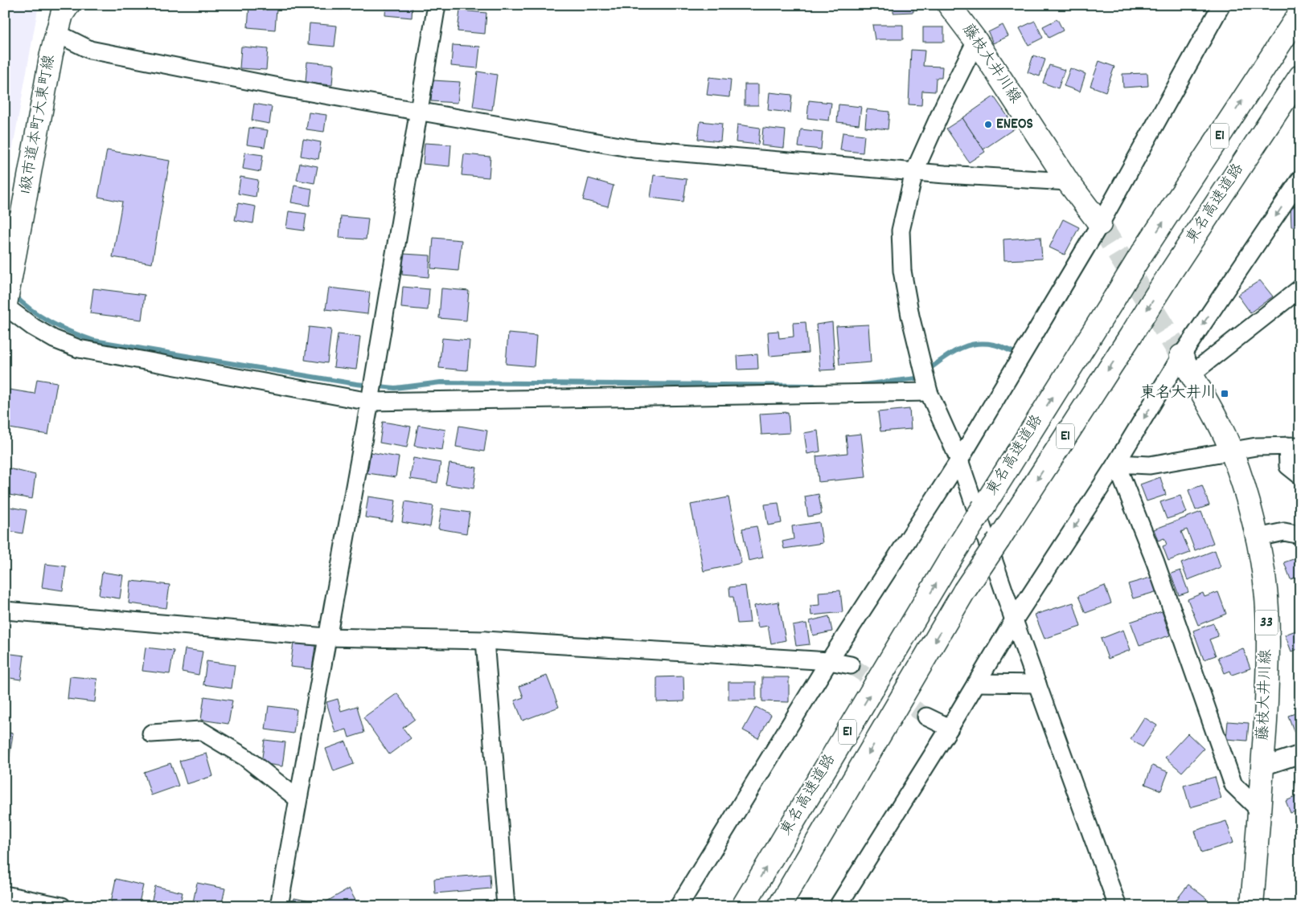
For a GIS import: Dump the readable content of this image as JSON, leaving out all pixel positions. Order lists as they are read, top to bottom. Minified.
{"streets":{"main road":["藤枝大井川線","1級市道本町大東町線","E1","東名高速道路","33"]},"places":{"other":["ENEOS"],"transit":["東名大井川"]}}
